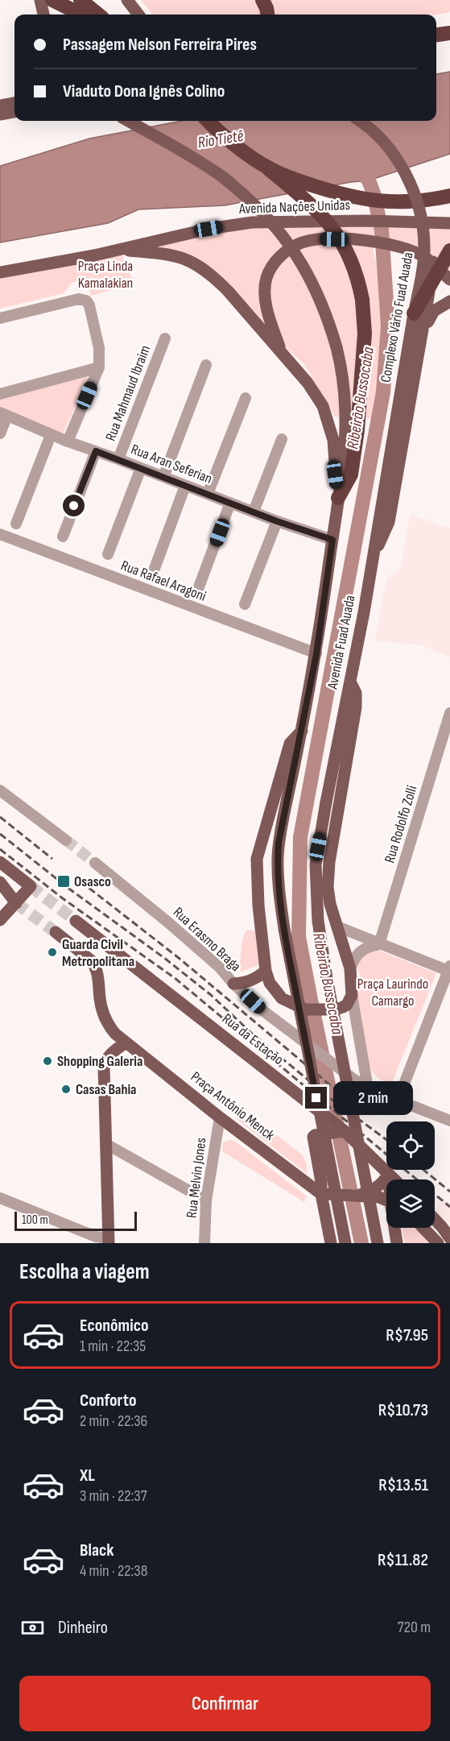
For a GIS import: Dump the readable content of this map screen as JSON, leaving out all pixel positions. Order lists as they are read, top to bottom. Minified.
{"streets":{"main road":["Avenida Nações Unidas","Complexo Vário Fuad Auada","Avenida Fuad Auada","Rua da Estação","Praça Antônio Menck"],"street":["Rua Mahmaud Ibraim","Rua Aran Seferian","Rua Rafael Aragoni","Rua Rodolfo Zolli","Rua Erasmo Braga","Rua Melvin Jones"]},"crossings":[["Complexo Vário Fuad Auada","Avenida Fuad Auada"],["Rua Mahmaud Ibraim","Rua Aran Seferian"],["Rua Aran Seferian","Avenida Fuad Auada"],["Rua Rafael Aragoni","Avenida Fuad Auada"],["Praça Antônio Menck","Rua Melvin Jones"]],"water":["Rio Tietê","Ribeirão Bussocaba"],"parks":["Praça Linda Kamalakian","Praça Laurindo Camargo"],"places":{"transit":["Osasco"],"other":["Guarda Civil Metropolitana","Shopping Galeria","Casas Bahia"]},"scale_bar":"100 m","page":{"banner":["Passagem Nelson Ferreira Pires","Viaduto Dona Ignês Colino"],"bubble":"2 min","scale":"100 m","heading":"Escolha a viagem","list":[{"name":"Econômico","note":"1 min · 22:35","value":"R$7.95"},{"name":"Conforto","note":"2 min · 22:36","value":"R$10.73"},{"name":"XL","note":"3 min · 22:37","value":"R$13.51"},{"name":"Black","note":"4 min · 22:38","value":"R$11.82"}],"pay":["Dinheiro","720 m"],"buttons":"Confirmar"}}
